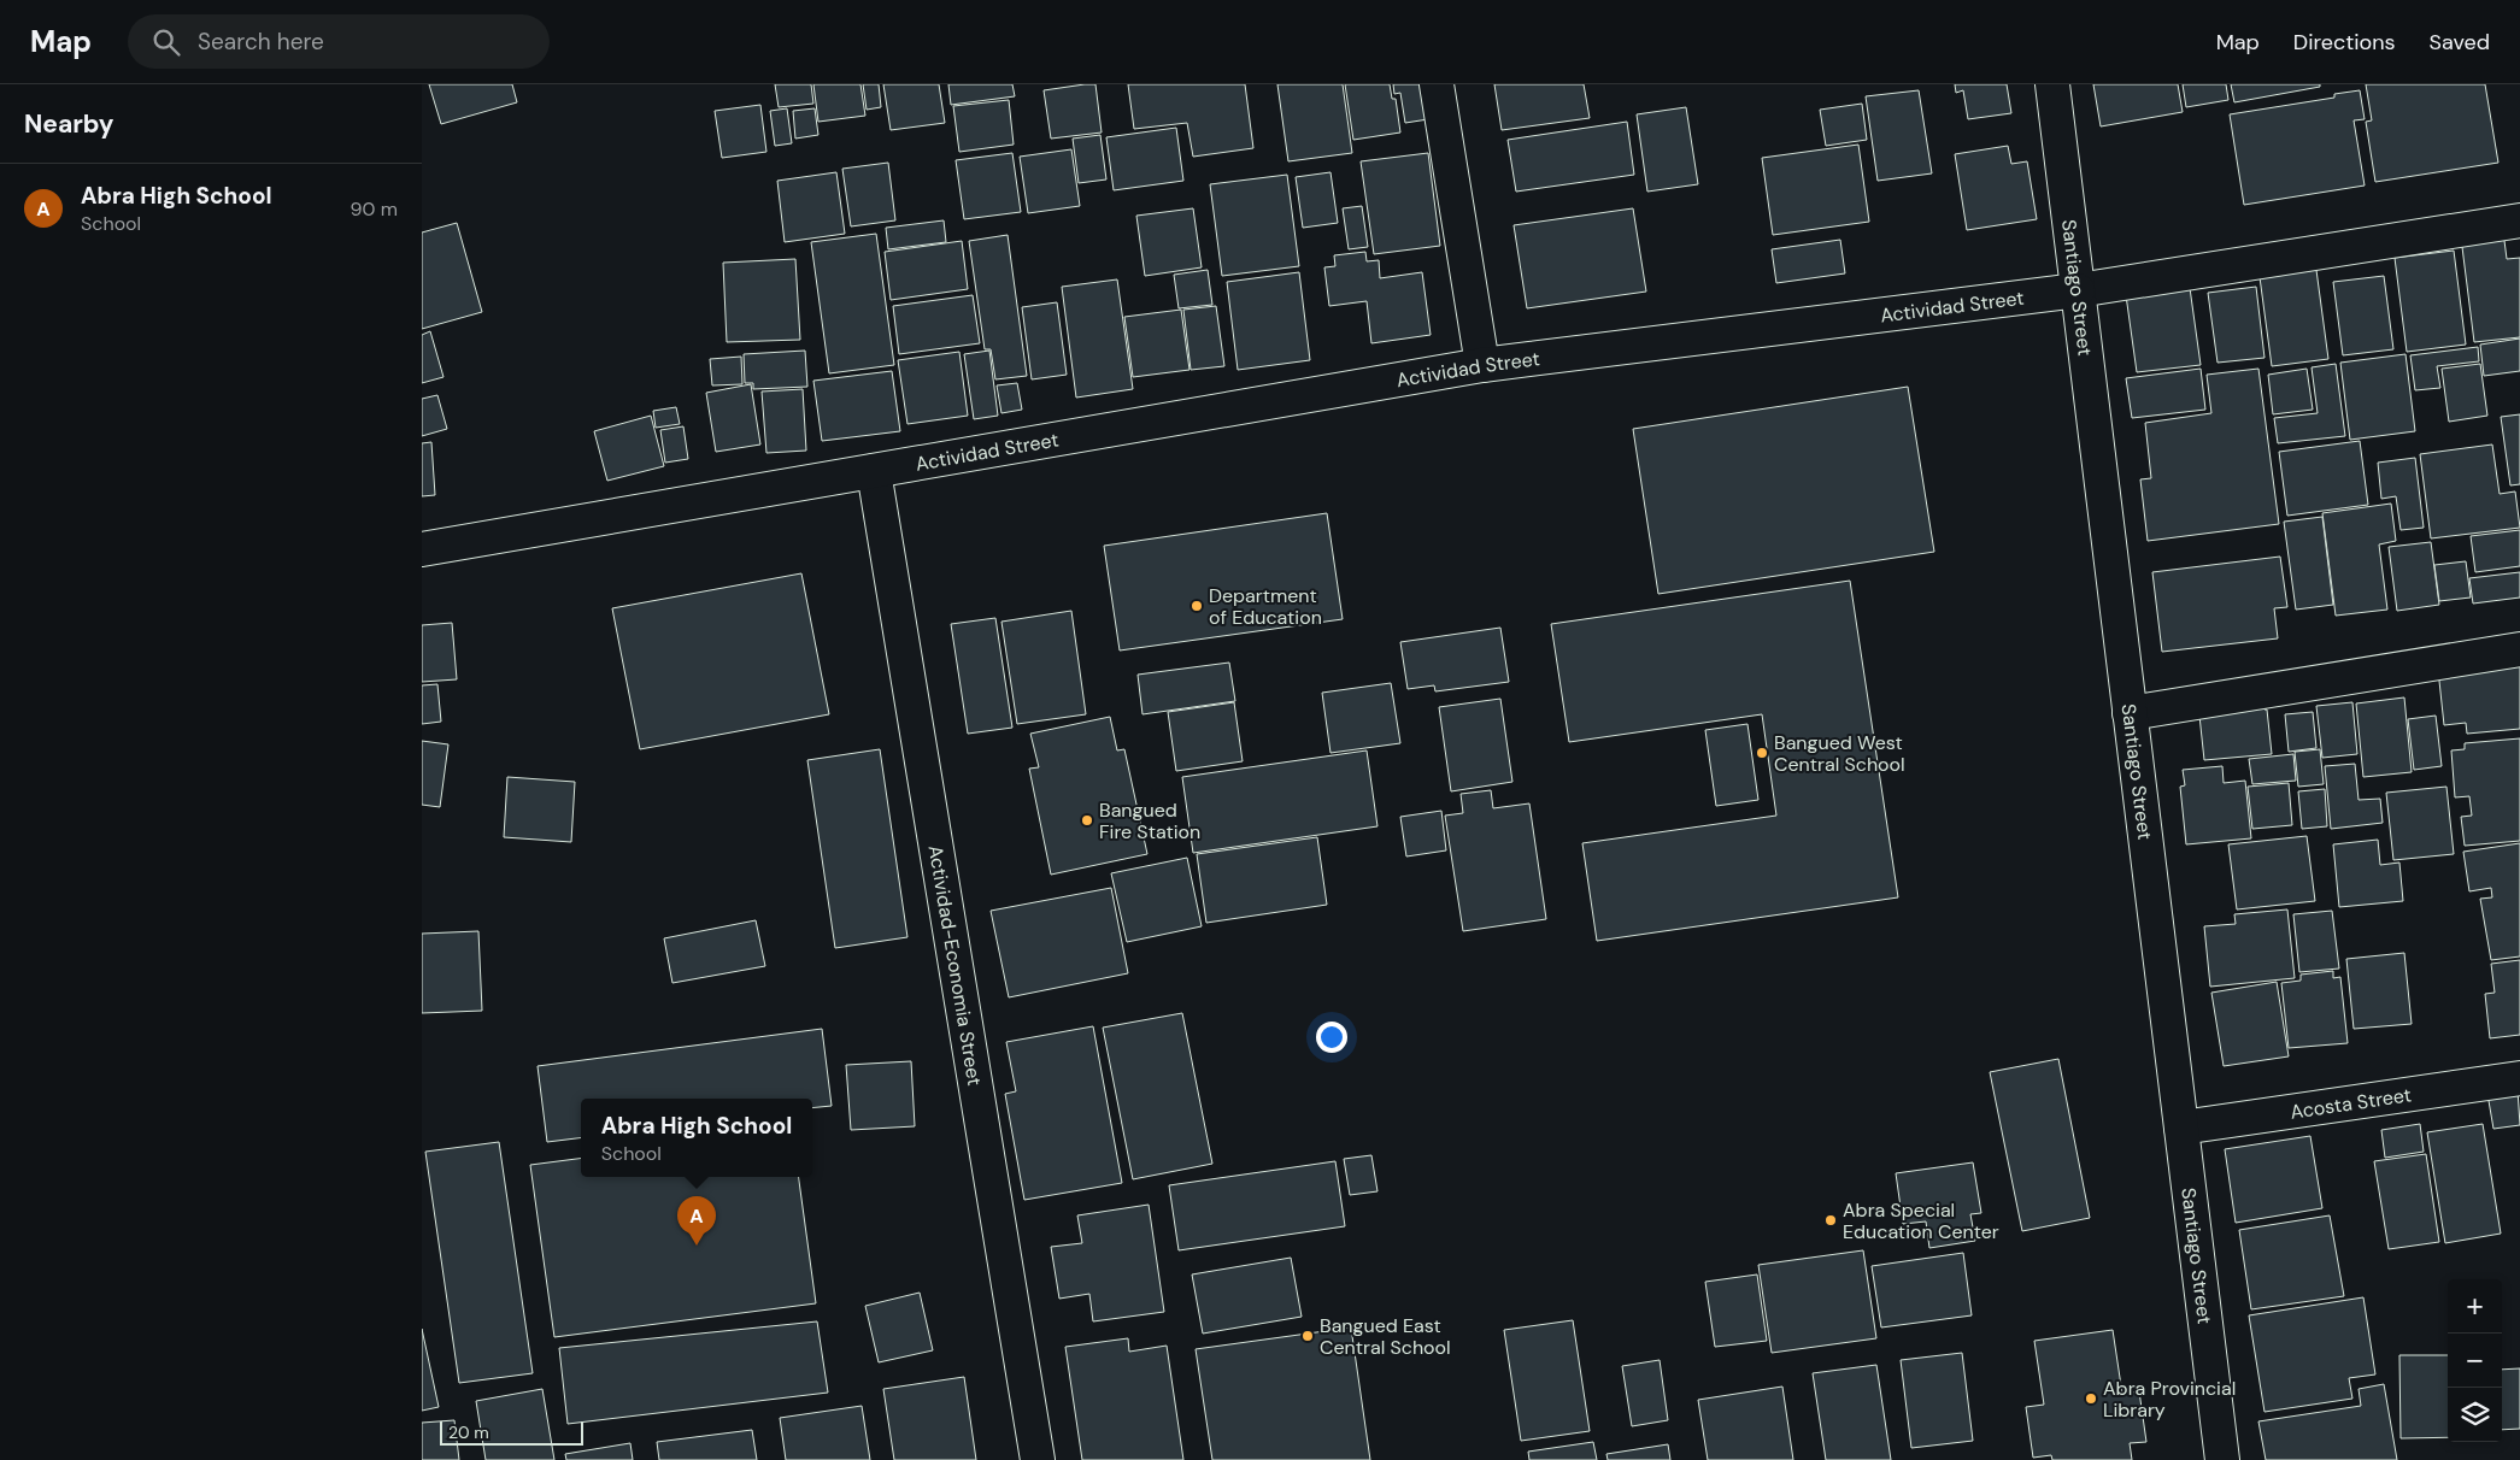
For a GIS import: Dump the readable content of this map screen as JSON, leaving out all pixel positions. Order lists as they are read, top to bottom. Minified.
{"streets":{"street":["Santiago Street","Actividad Street","Actividad-Economia Street","Acosta Street"]},"crossings":[["Santiago Street","Actividad Street"],["Santiago Street","Acosta Street"],["Actividad Street","Actividad-Economia Street"]],"places":["Department of Education","Bangued West Central School","Bangued Fire Station","Abra Special Education Center","Bangued East Central School","Abra Provincial Library"],"scale_bar":"20 m","page":{"header":"Map","search":"Search here","nav":["Map","Directions","Saved"],"heading":"Nearby","list":[{"mark":"A","name":"Abra High School","note":"School","value":"90 m"}],"popup":["Abra High School","School"],"pins":"A","map_buttons":["+","−"],"scale":"20 m"}}
